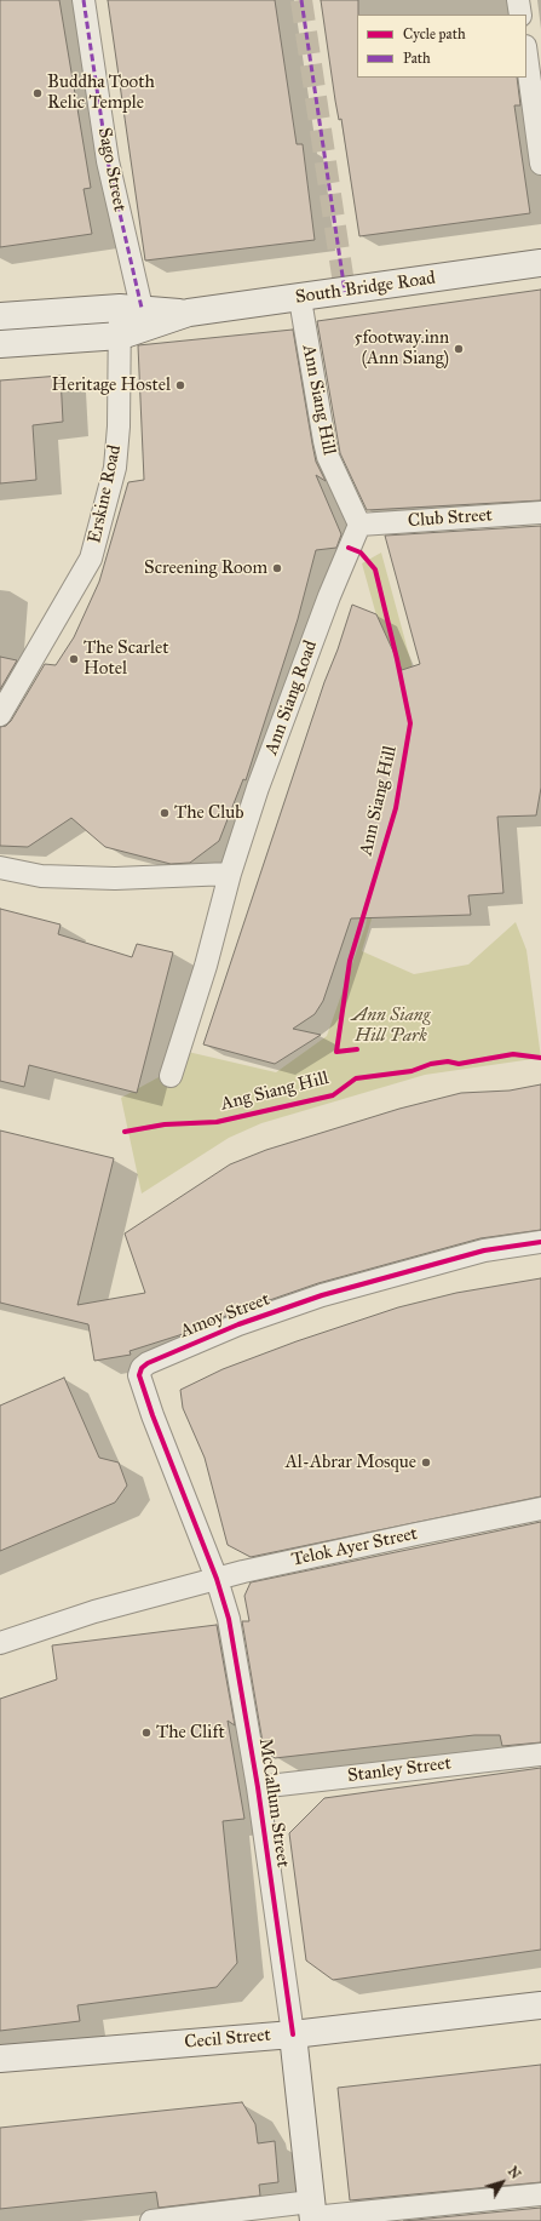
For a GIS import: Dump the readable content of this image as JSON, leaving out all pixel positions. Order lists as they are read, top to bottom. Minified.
{"streets":{"main road":["South Bridge Road","McCallum Street","Cecil Street"],"street":["Sago Street","Ann Siang Hill","Erskine Road","Club Street","Ann Siang Road","Amoy Street","Telok Ayer Street","Stanley Street"],"cycle path":["Ang Siang Hill"]},"crossings":[["Sago Street","South Bridge Road"],["Sago Street","Erskine Road"],["South Bridge Road","Ann Siang Hill"],["South Bridge Road","Erskine Road"],["Ann Siang Hill","Club Street"],["Ann Siang Hill","Ann Siang Road"],["Club Street","Ann Siang Road"],["Amoy Street","Telok Ayer Street"],["Amoy Street","McCallum Street"],["Telok Ayer Street","McCallum Street"],["Stanley Street","McCallum Street"],["McCallum Street","Cecil Street"]],"parks":["Ann Siang Hill Park"],"places":["Buddha Tooth Relic Temple","5footway.inn (Ann Siang)","Heritage Hostel","Screening Room","The Scarlet Hotel","The Club","Al-Abrar Mosque","The Clift"],"legend":["Cycle path","Path"],"north":"top right"}
